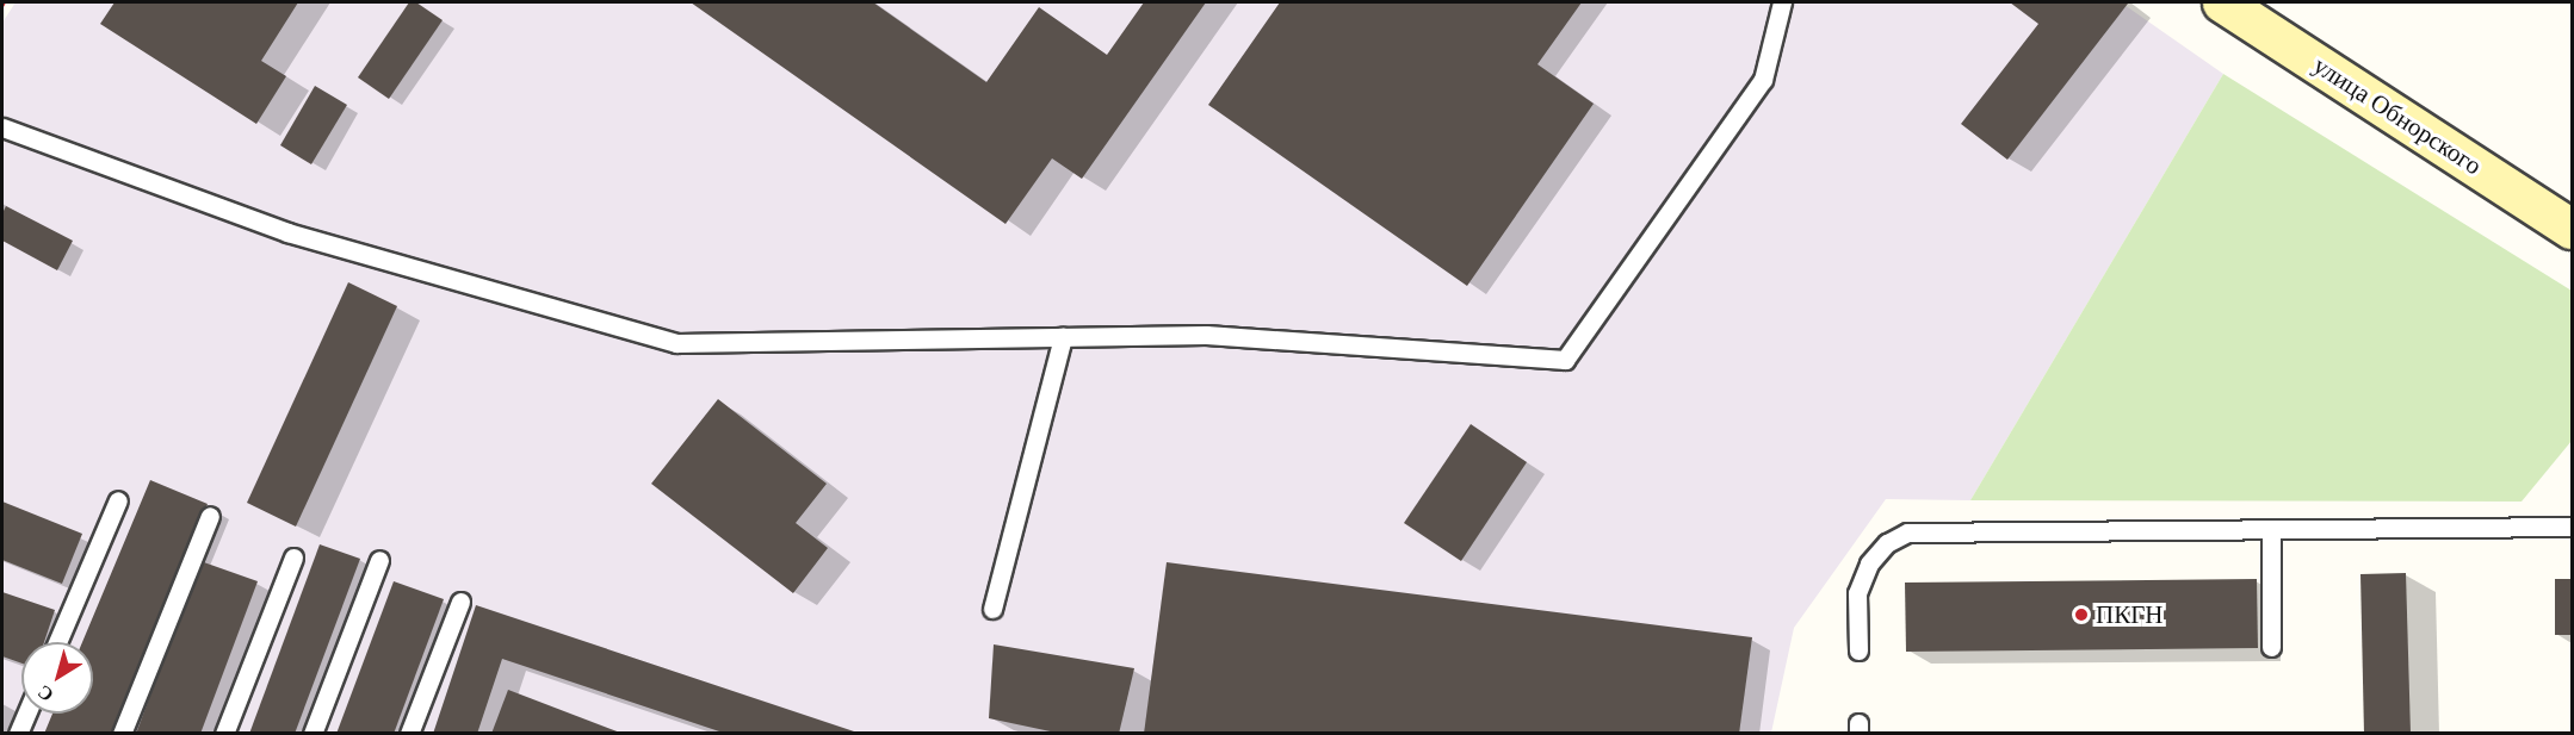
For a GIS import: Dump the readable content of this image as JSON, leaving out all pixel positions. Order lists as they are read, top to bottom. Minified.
{"streets":{"main road":["улица Обнорского"]},"places":["ПКГН"],"north":"bottom left"}
